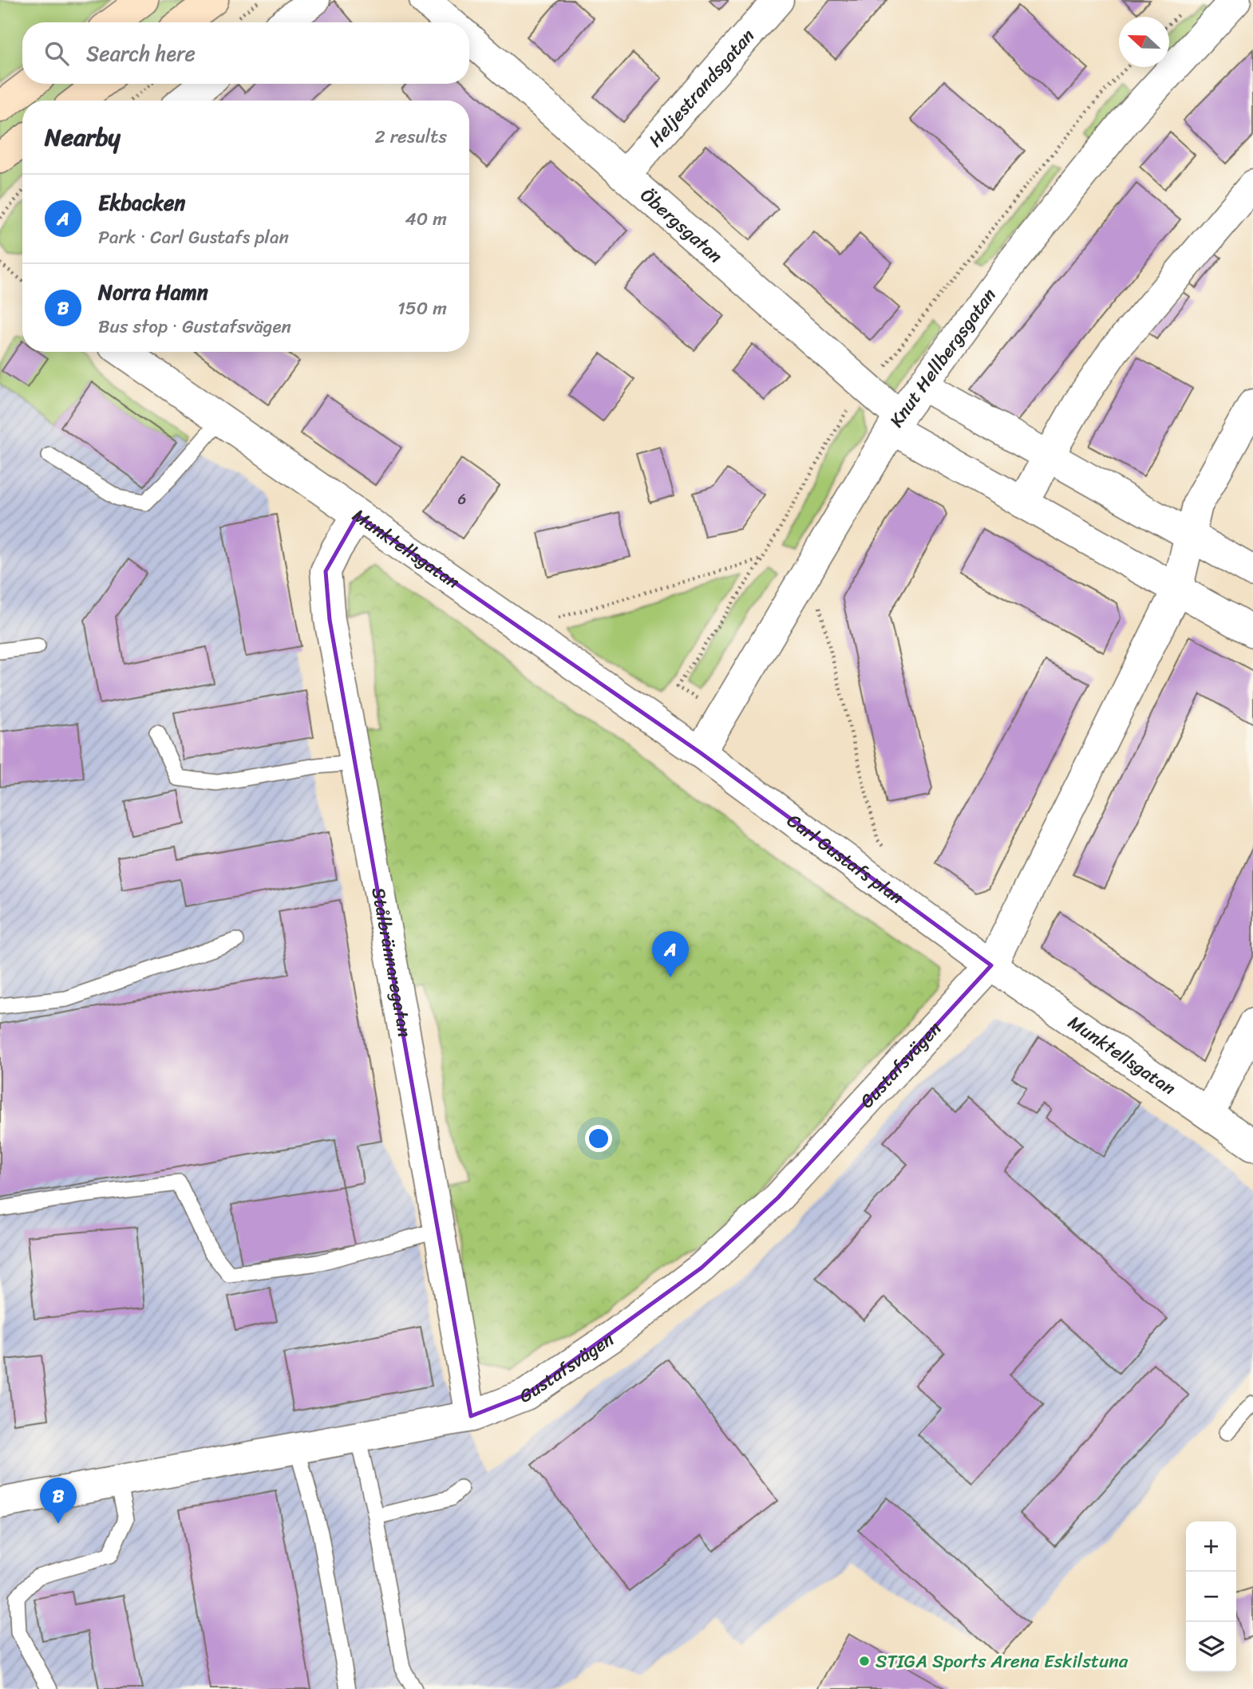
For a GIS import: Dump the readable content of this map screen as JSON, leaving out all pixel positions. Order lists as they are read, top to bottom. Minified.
{"streets":{"street":["Heljestrandsgatan","Öbergsgatan","Knut Hellbergsgatan","Munktellsgatan","Carl Gustafs plan","Stålbrännaregatan","Gustafsvägen"]},"crossings":[["Heljestrandsgatan","Öbergsgatan"],["Öbergsgatan","Knut Hellbergsgatan"],["Öbergsgatan","Gustafsvägen"],["Knut Hellbergsgatan","Munktellsgatan"],["Knut Hellbergsgatan","Carl Gustafs plan"],["Munktellsgatan","Carl Gustafs plan"],["Munktellsgatan","Stålbrännaregatan"],["Munktellsgatan","Gustafsvägen"],["Carl Gustafs plan","Gustafsvägen"],["Stålbrännaregatan","Gustafsvägen"]],"places":["STIGA Sports Arena Eskilstuna"],"house_numbers":["6"],"north":"left","page":{"search":"Search here","heading":["Nearby","2 results"],"list":[{"mark":"A","name":"Ekbacken","note":"Park · Carl Gustafs plan","value":"40 m"},{"mark":"B","name":"Norra Hamn","note":"Bus stop · Gustafsvägen","value":"150 m"}],"pins":["A","B"],"map_buttons":["+","−"]}}
